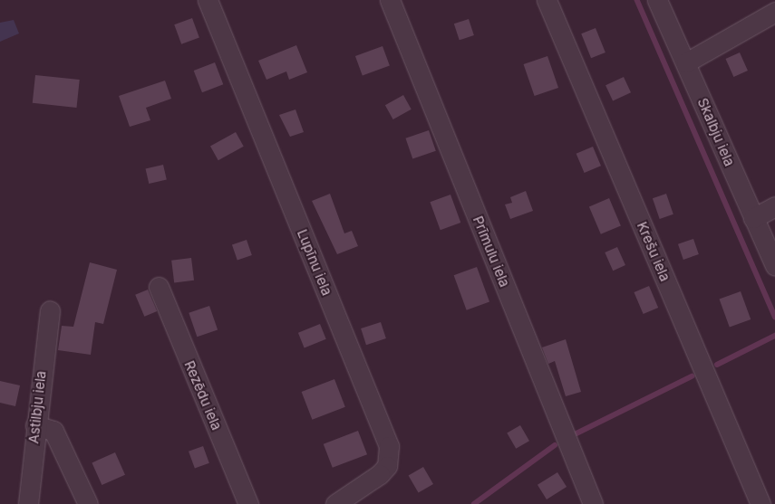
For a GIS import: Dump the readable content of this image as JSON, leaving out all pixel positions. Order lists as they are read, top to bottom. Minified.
{"streets":{"street":["Skalbju iela","Prīmulu iela","Krešu iela","Lupīnu iela","Rezēdu iela","Astilbju iela"]}}
